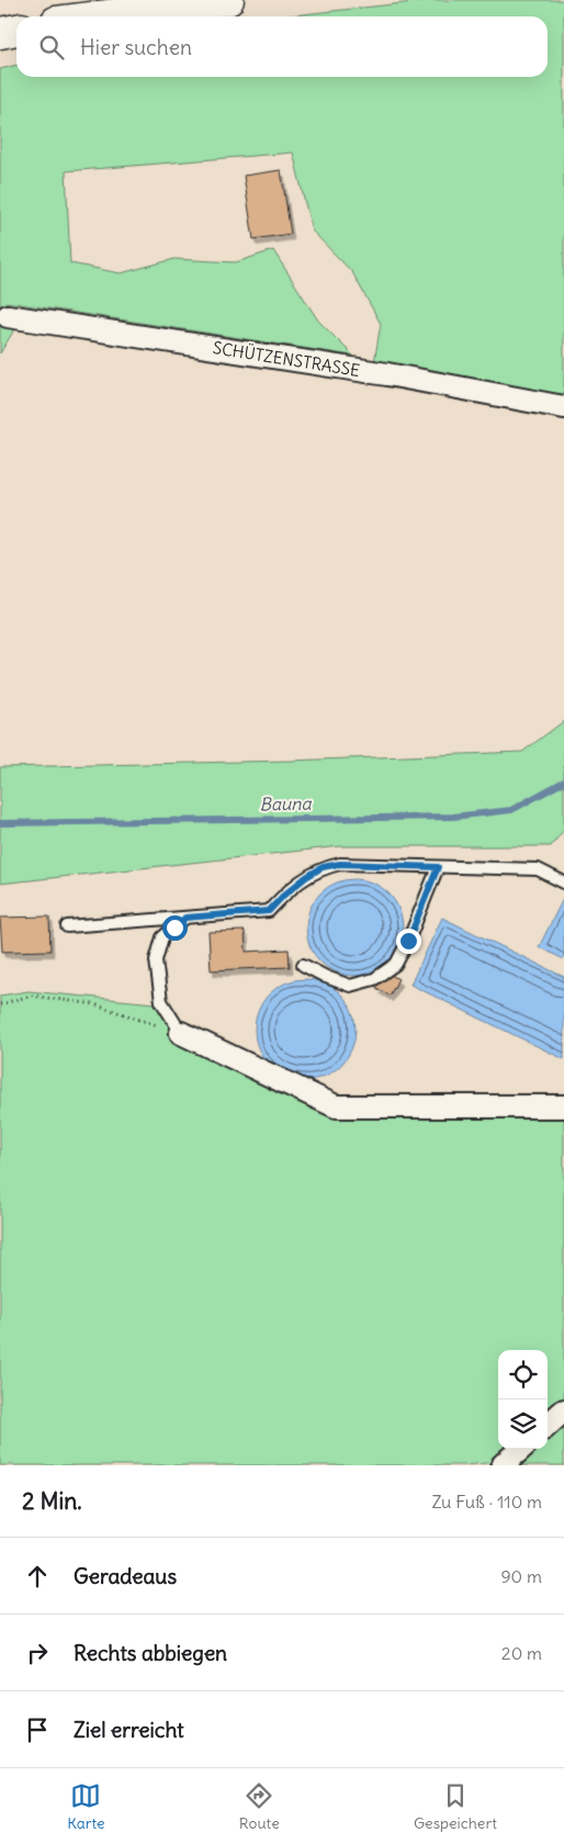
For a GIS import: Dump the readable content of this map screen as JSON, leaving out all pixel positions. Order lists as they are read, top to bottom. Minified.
{"streets":{"street":["SCHÜTZENSTRASSE"]},"water":["Bauna"],"page":{"search":"Hier suchen","heading":["2 Min.","Zu Fuß · 110 m"],"list":[["Geradeaus","90 m"],["Rechts abbiegen","20 m"],"Ziel erreicht"],"nav":["Karte","Route","Gespeichert"]}}
